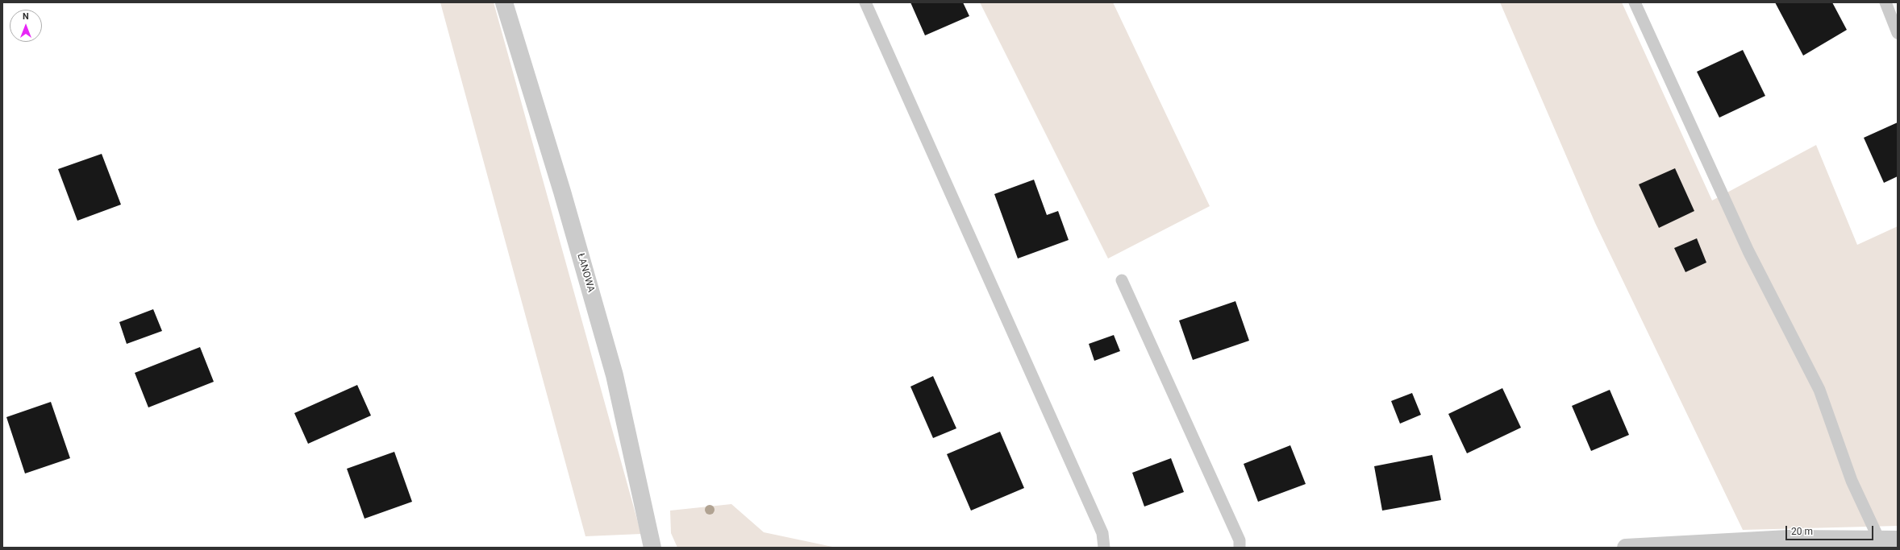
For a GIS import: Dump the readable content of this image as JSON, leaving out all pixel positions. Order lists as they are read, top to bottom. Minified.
{"streets":{"street":["ŁANOWA"]},"scale_bar":"20 m","north":"top"}
